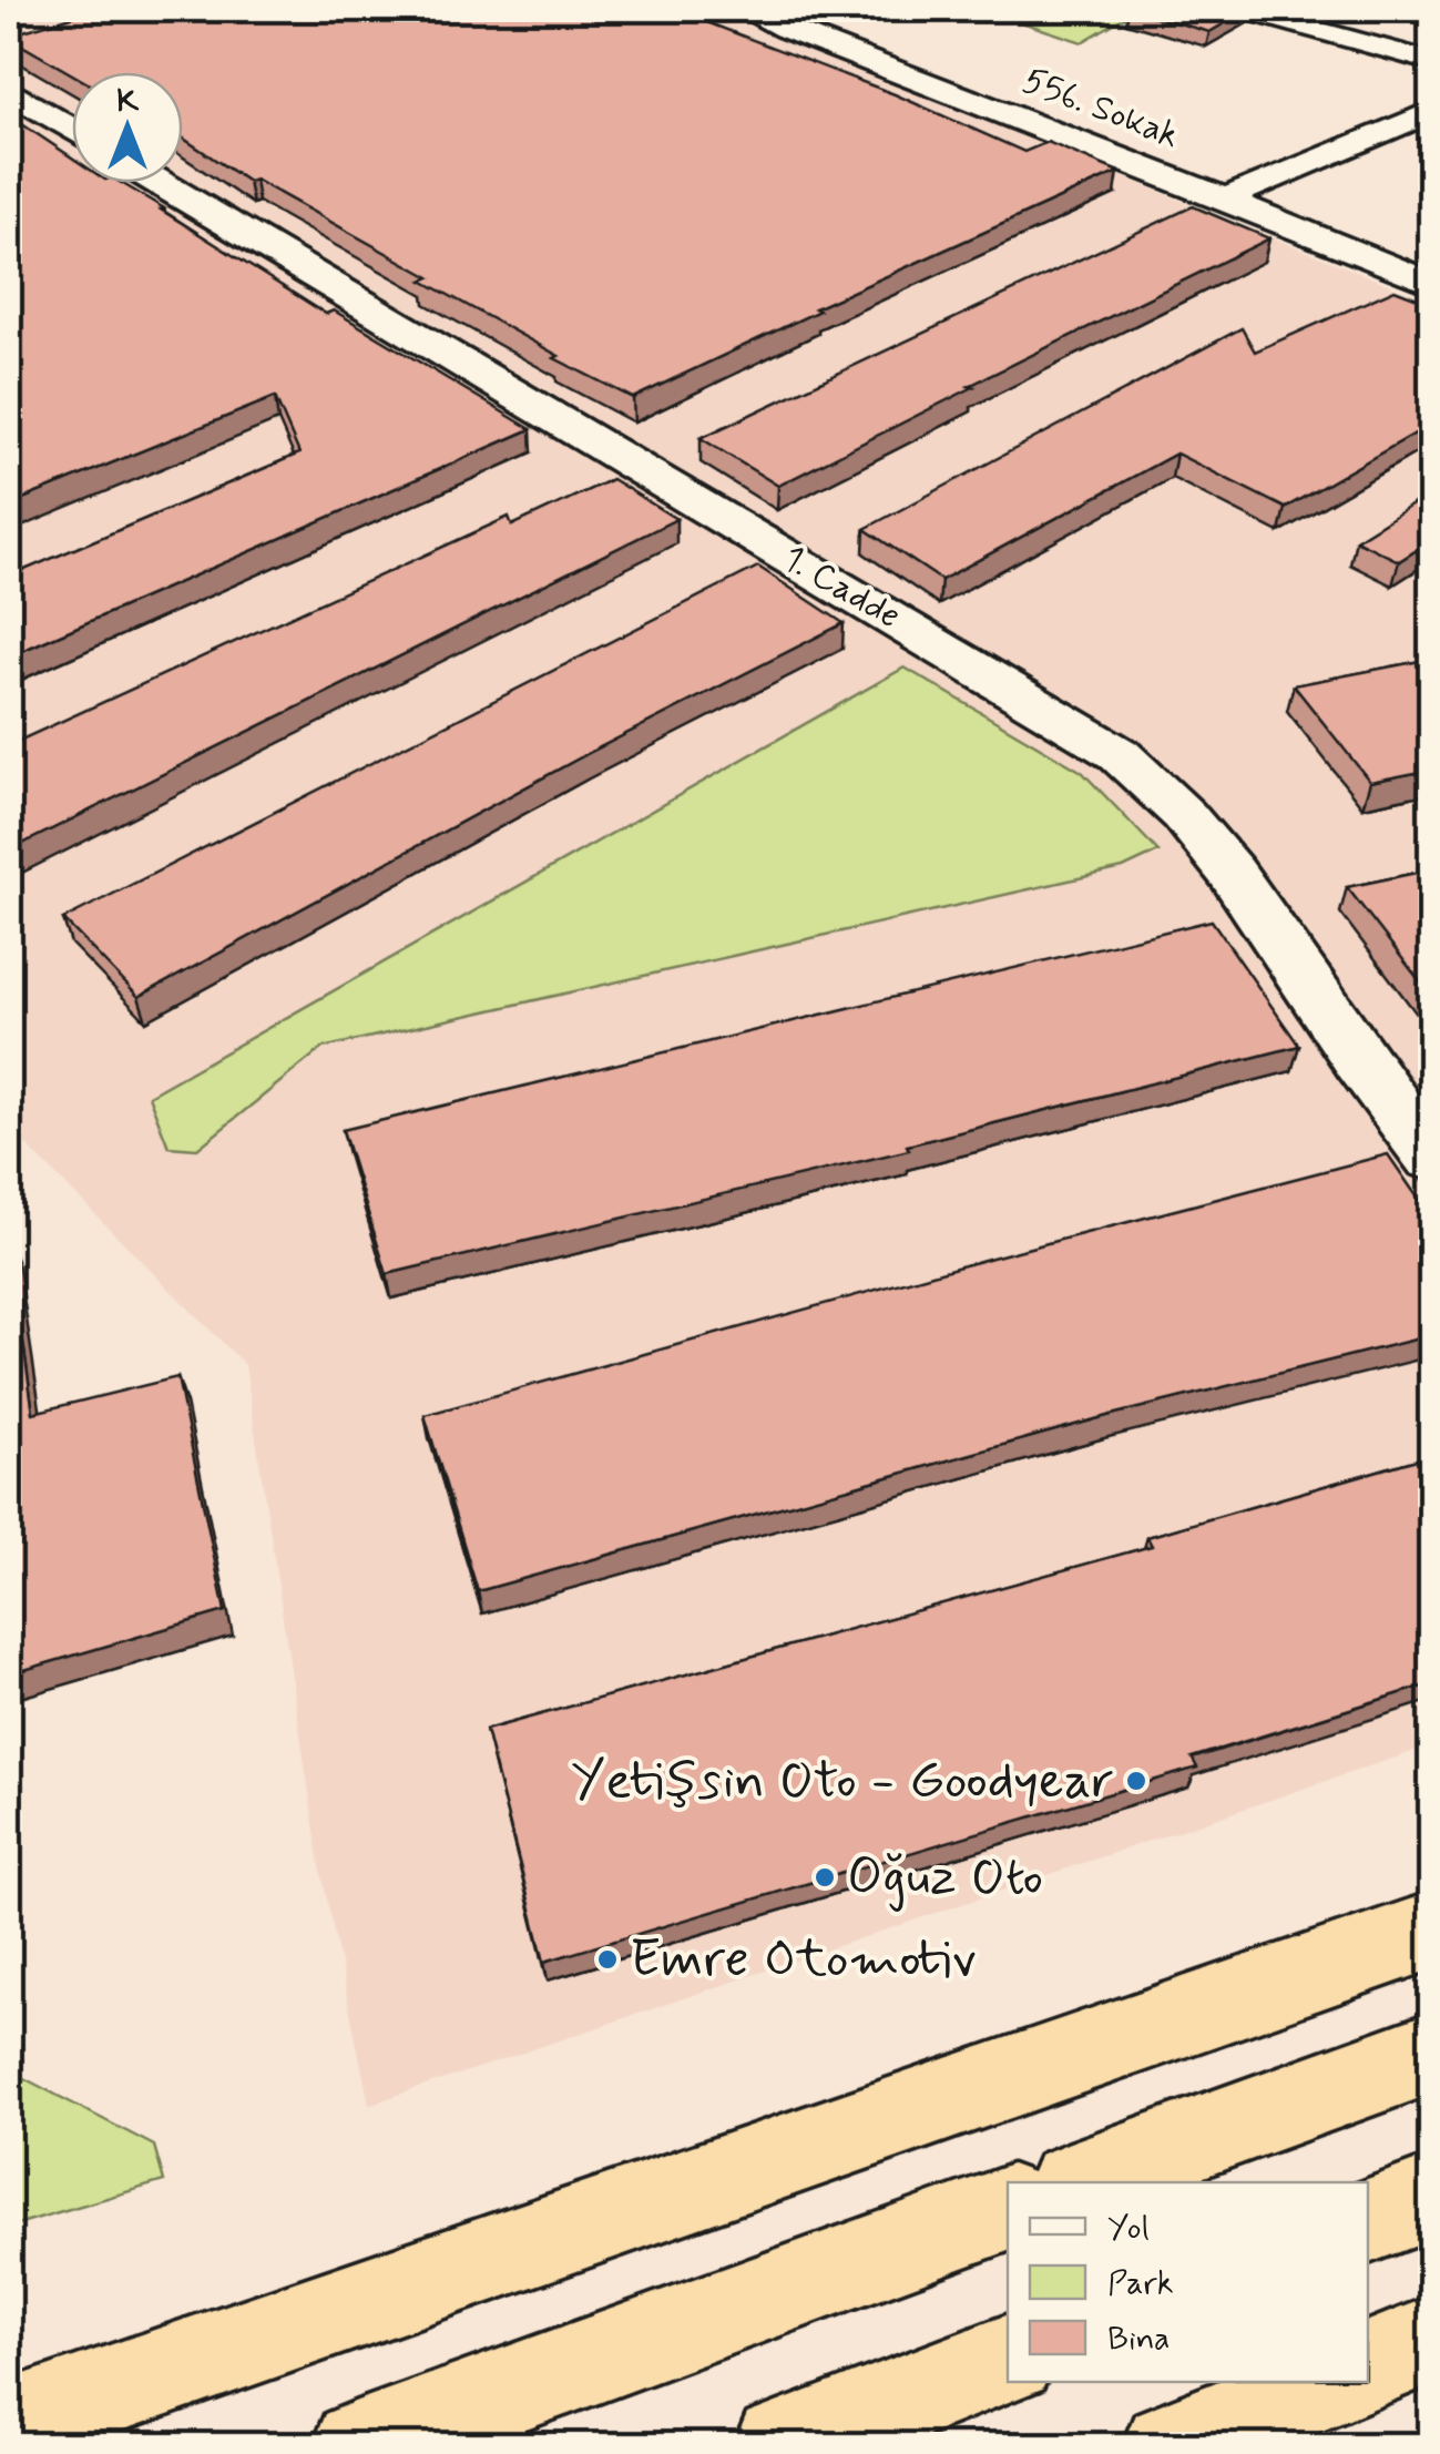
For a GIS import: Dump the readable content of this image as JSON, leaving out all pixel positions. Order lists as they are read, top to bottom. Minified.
{"streets":{"street":["556. Sokak","1. Cadde"]},"places":["Yetişsin Oto - Goodyear","Oğuz Oto","Emre Otomotiv"],"legend":["Yol","Park","Bina"],"north":"top"}
